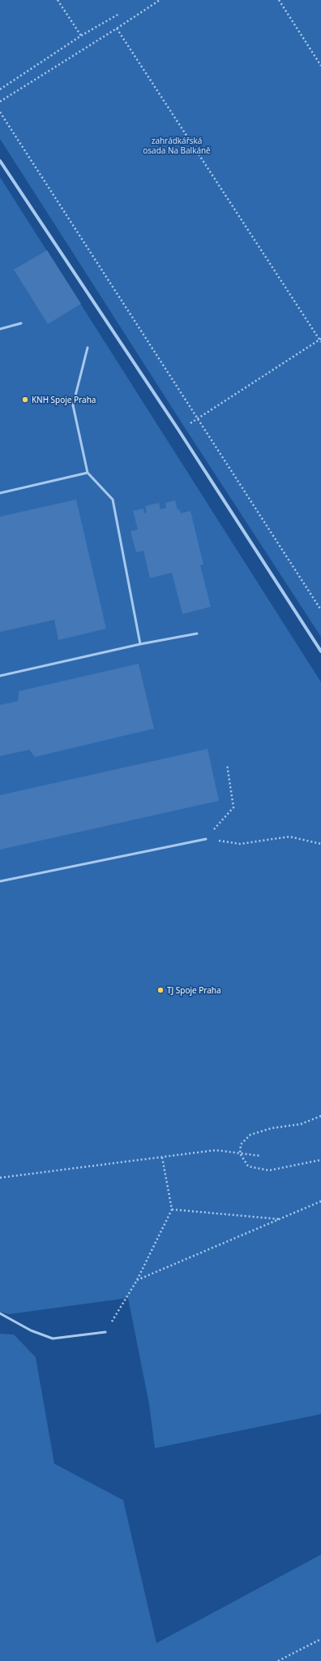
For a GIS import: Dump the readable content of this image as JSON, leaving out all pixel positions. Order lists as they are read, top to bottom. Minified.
{"parks":["zahrádkářská osada Na Balkáně"],"places":["KNH Spoje Praha","TJ Spoje Praha"]}
